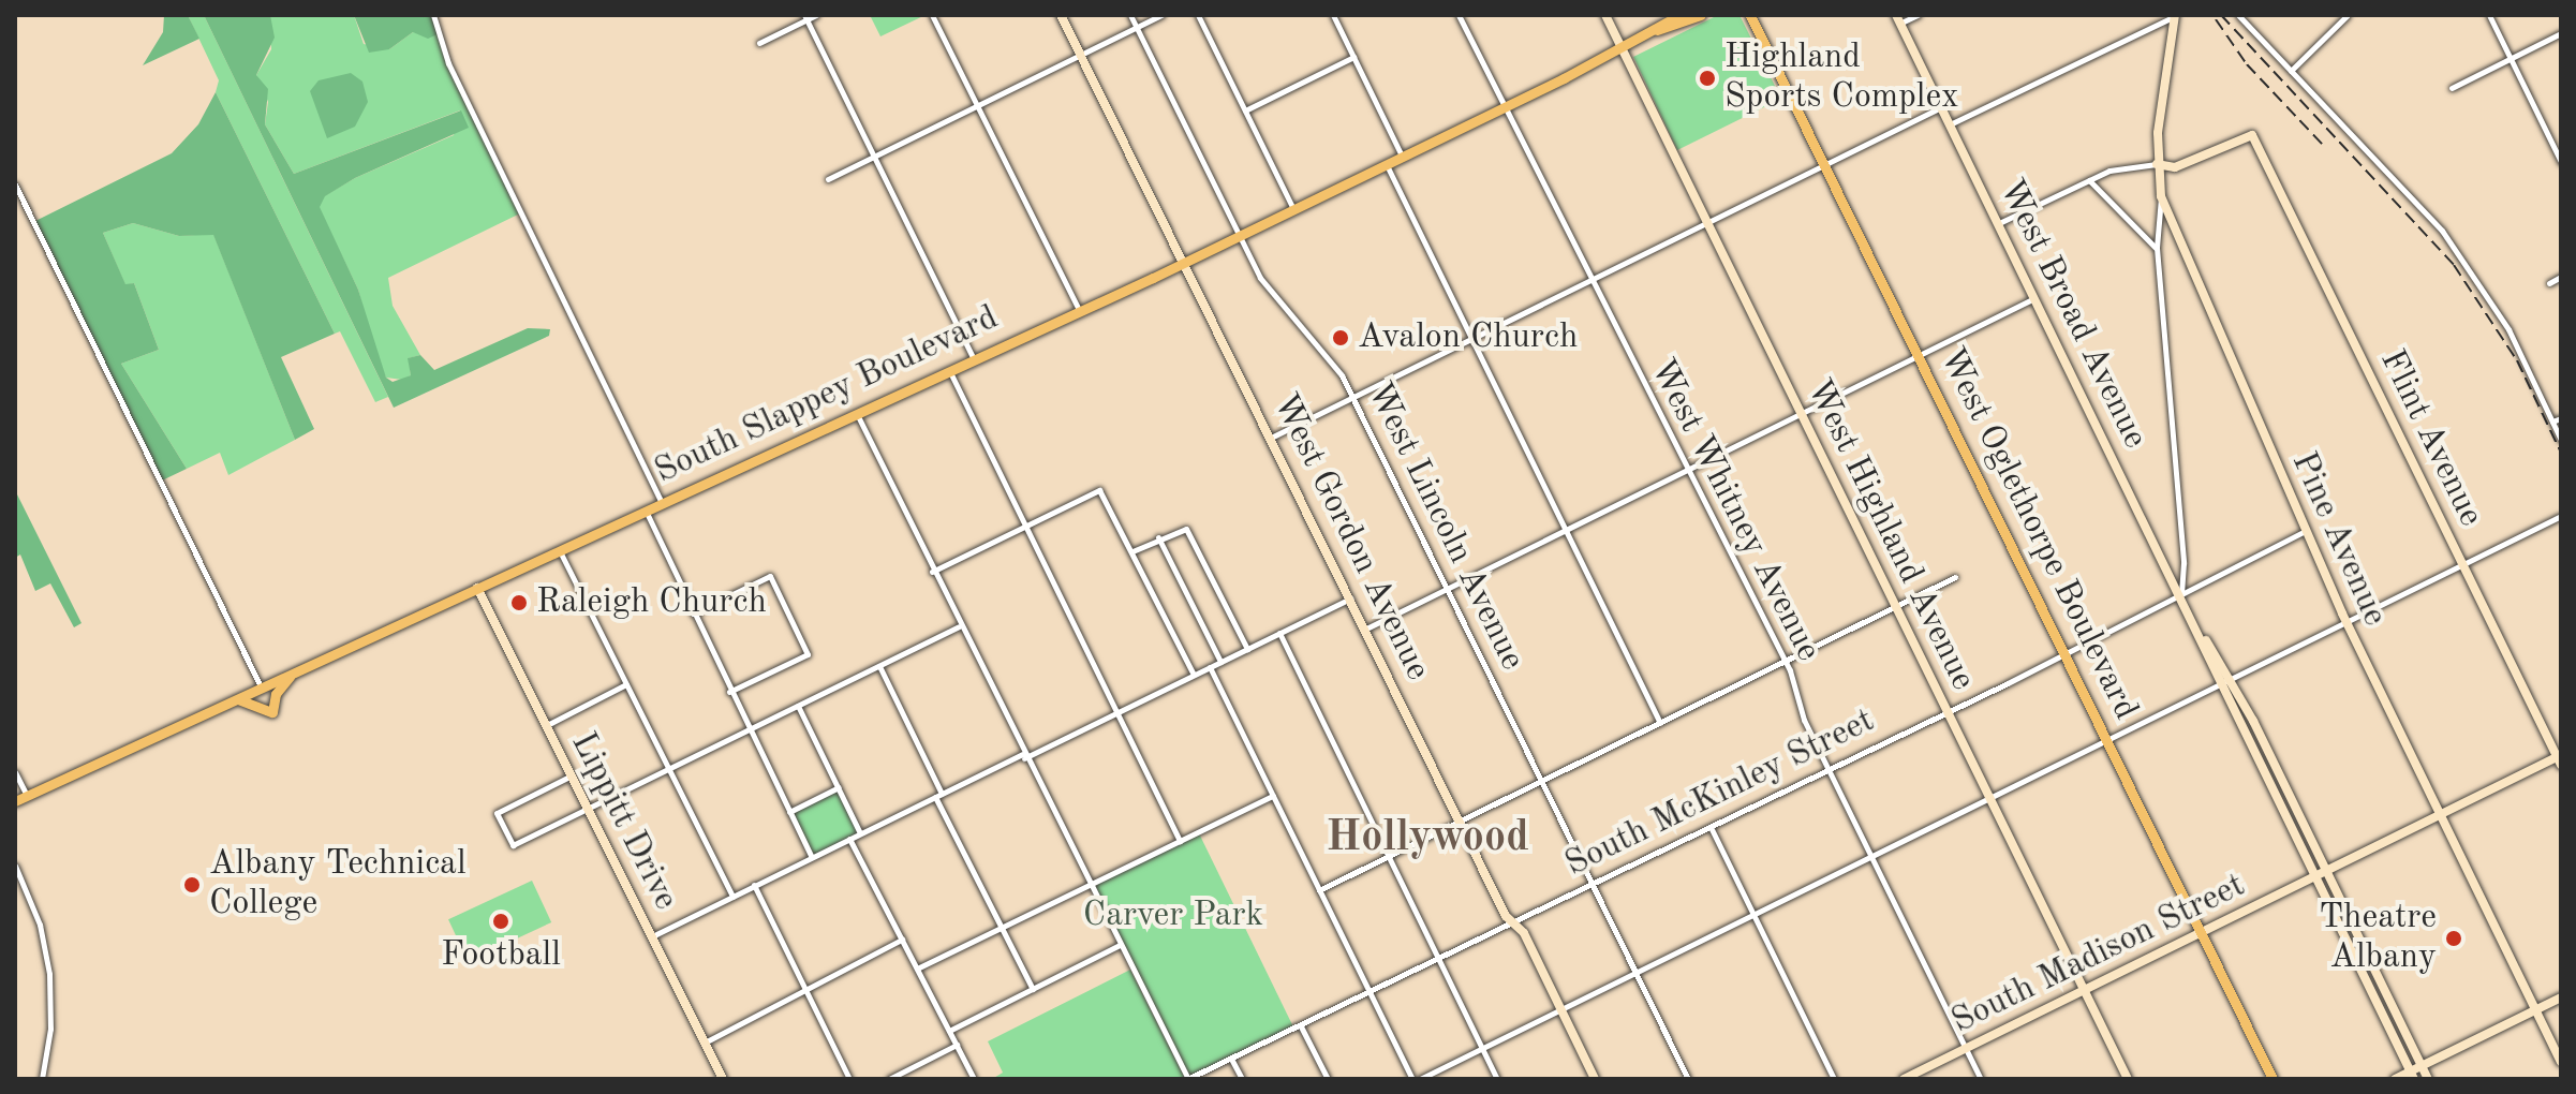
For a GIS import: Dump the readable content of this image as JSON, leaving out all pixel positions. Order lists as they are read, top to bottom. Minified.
{"streets":{"main road":["South Slappey Boulevard","West Oglethorpe Boulevard"],"street":["West Broad Avenue","Flint Avenue","West Whitney Avenue","West Lincoln Avenue","West Highland Avenue","West Gordon Avenue","Pine Avenue","South McKinley Street","Lippitt Drive","South Madison Street"]},"crossings":[["West Broad Avenue","South McKinley Street"],["West Broad Avenue","South Madison Street"],["South Slappey Boulevard","West Whitney Avenue"],["South Slappey Boulevard","West Lincoln Avenue"],["South Slappey Boulevard","West Highland Avenue"],["South Slappey Boulevard","West Gordon Avenue"],["South Slappey Boulevard","Lippitt Drive"],["Flint Avenue","Pine Avenue"],["Flint Avenue","South Madison Street"],["West Whitney Avenue","South McKinley Street"],["West Whitney Avenue","South Madison Street"],["West Lincoln Avenue","South McKinley Street"],["West Oglethorpe Boulevard","South McKinley Street"],["West Oglethorpe Boulevard","South Madison Street"],["West Highland Avenue","South McKinley Street"],["West Highland Avenue","South Madison Street"],["West Gordon Avenue","South McKinley Street"],["Pine Avenue","South McKinley Street"],["Pine Avenue","South Madison Street"]],"districts":["Hollywood"],"parks":["Carver Park"],"places":["Highland Sports Complex","Avalon Church","Raleigh Church","Albany Technical College","Football","Theatre Albany"]}
